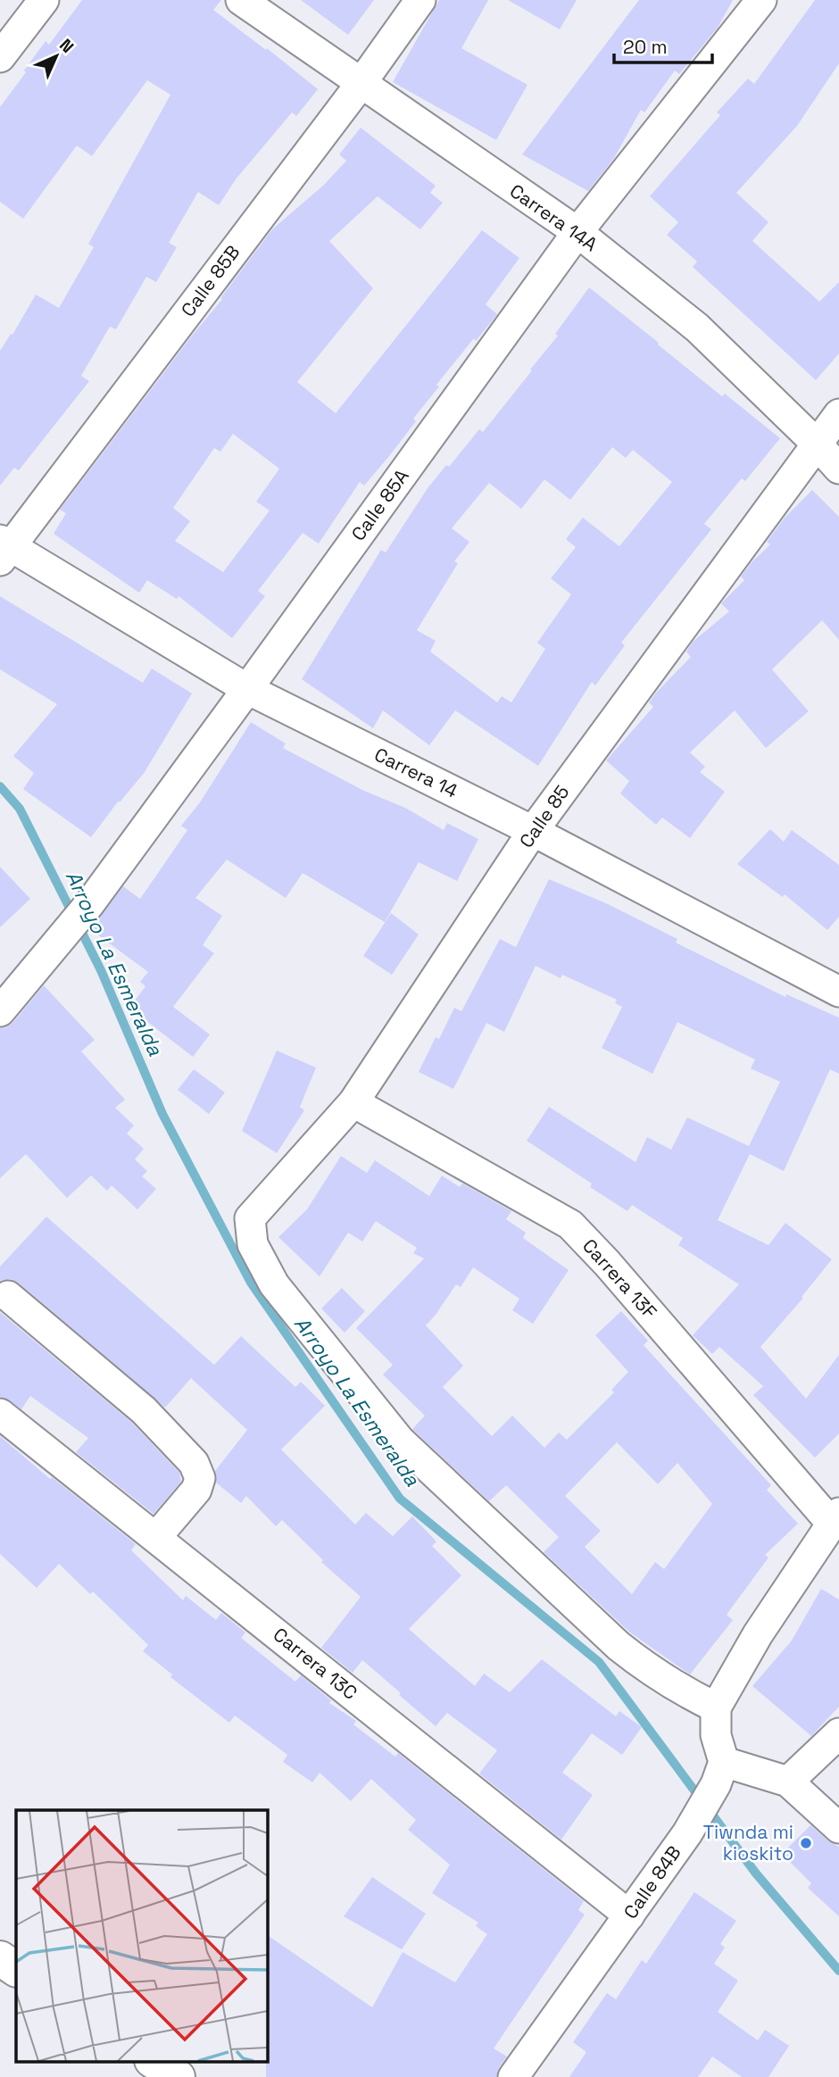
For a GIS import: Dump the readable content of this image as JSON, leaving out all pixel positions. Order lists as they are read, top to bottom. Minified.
{"streets":{"street":["Carrera 14A","Calle 85B","Calle 85A","Carrera 14","Calle 85","Carrera 13F","Carrera 13C","Calle 84B"]},"crossings":[["Carrera 14A","Calle 85B"],["Carrera 14A","Calle 85A"],["Carrera 14A","Calle 85"],["Calle 85B","Carrera 14"],["Calle 85A","Carrera 14"],["Carrera 14","Calle 85"],["Calle 85","Carrera 13F"],["Carrera 13C","Calle 84B"]],"water":["Arroyo La Esmeralda"],"places":["Tiwnda mi kioskito"],"scale_bar":"20 m","north":"top right"}
